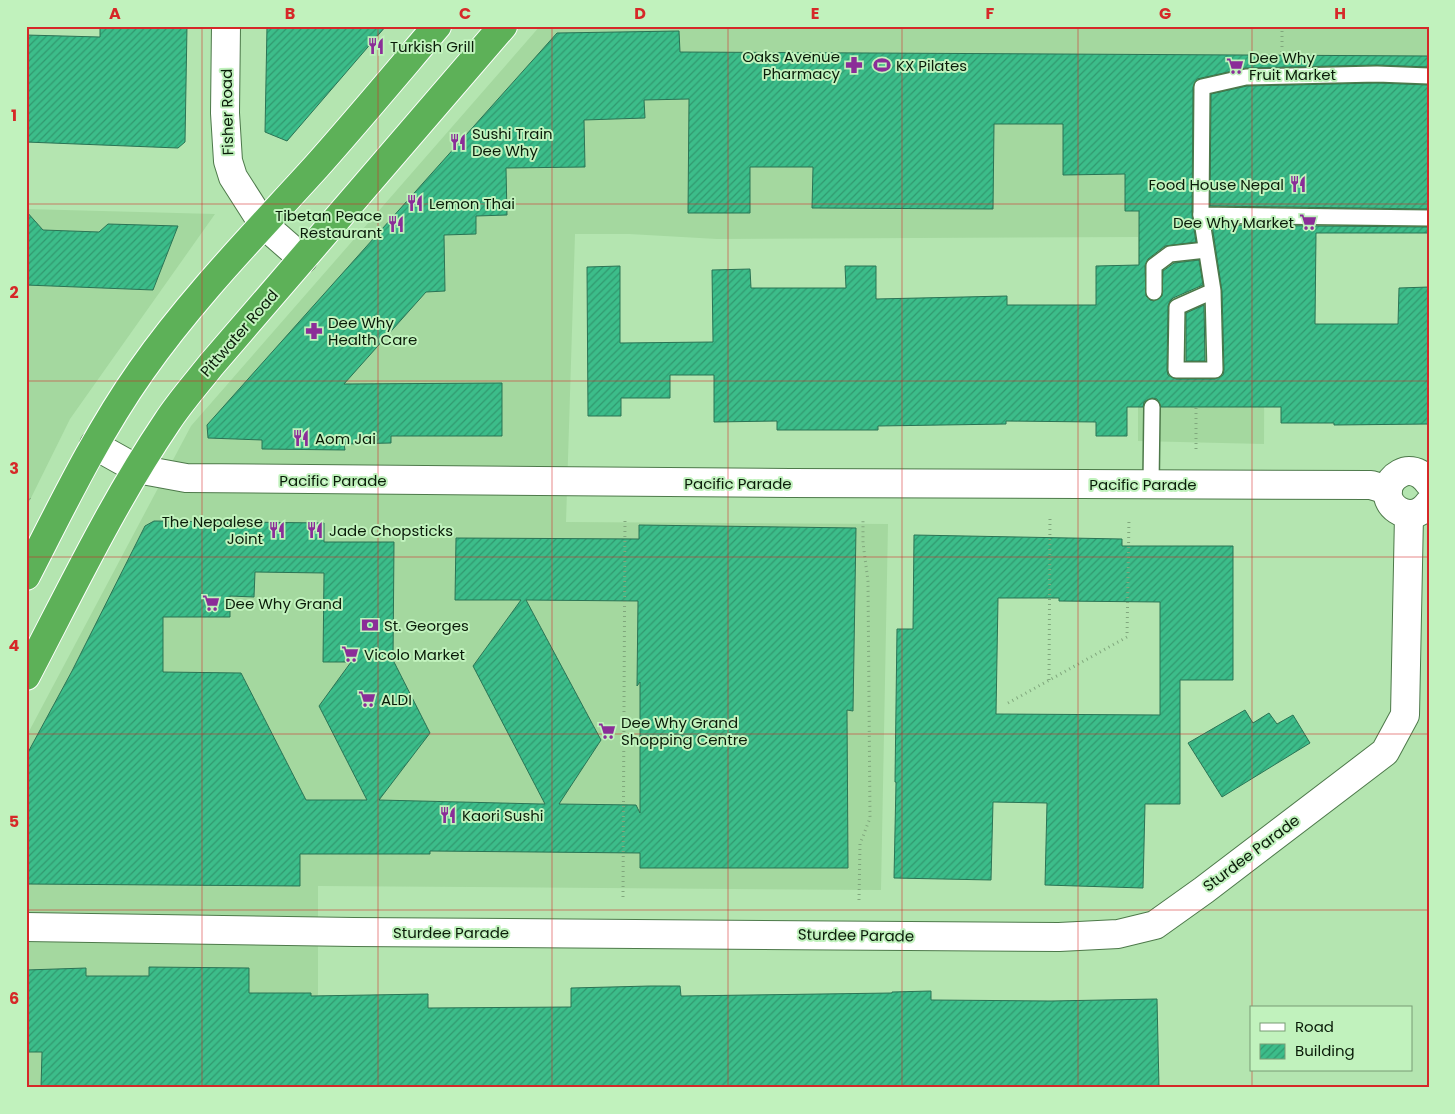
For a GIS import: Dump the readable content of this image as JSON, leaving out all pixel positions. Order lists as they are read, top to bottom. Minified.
{"streets":{"highway":["Pittwater Road"],"street":["Fisher Road","Pacific Parade","Sturdee Parade"]},"crossings":[["Fisher Road","Pittwater Road"],["Pittwater Road","Pacific Parade"]],"places":{"restaurant":["Turkish Grill","Sushi Train Dee Why","Food House Nepal","Lemon Thai","Tibetan Peace Restaurant","Aom Jai","The Nepalese Joint","Jade Chopsticks","Kaori Sushi"],"pharmacy":["Oaks Avenue Pharmacy","Dee Why Health Care"],"sports":["KX Pilates"],"supermarket":["Dee Why Fruit Market","Dee Why Market","Dee Why Grand","Vicolo Market","ALDI","Dee Why Grand Shopping Centre"],"bank":["St. Georges"]},"legend":["Road","Building"],"grid":{"columns":["A","B","C","D","E","F","G","H"],"rows":["1","2","3","4","5","6"]}}
